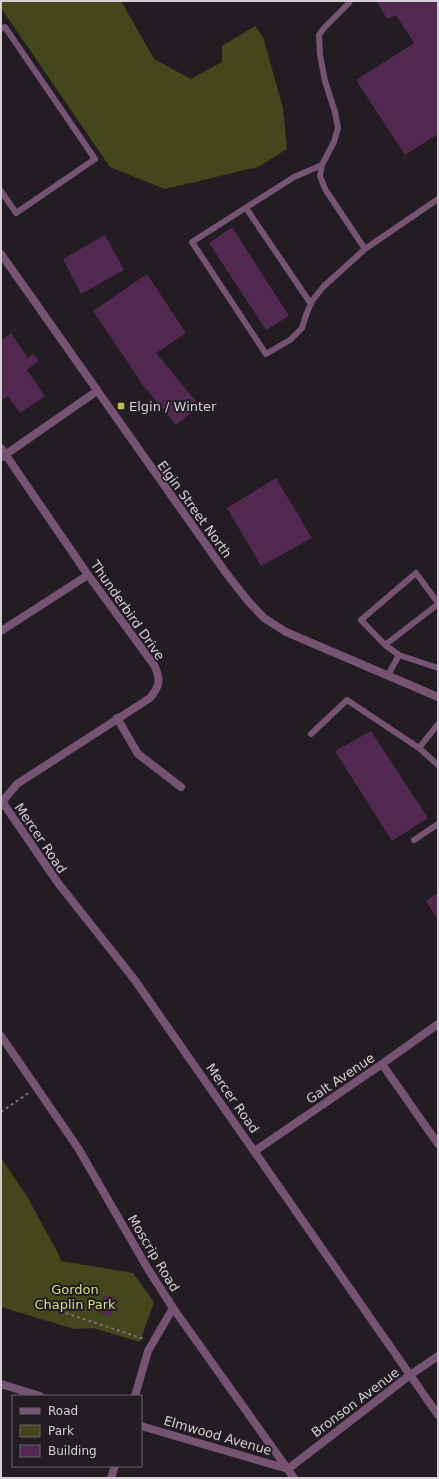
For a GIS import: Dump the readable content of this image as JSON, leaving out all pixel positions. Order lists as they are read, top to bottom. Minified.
{"streets":{"street":["Elgin Street North","Thunderbird Drive","Mercer Road","Galt Avenue","Moscrip Road","Bronson Avenue","Elmwood Avenue"]},"crossings":[["Thunderbird Drive","Mercer Road"],["Mercer Road","Galt Avenue"],["Mercer Road","Bronson Avenue"],["Moscrip Road","Bronson Avenue"],["Moscrip Road","Elmwood Avenue"],["Bronson Avenue","Elmwood Avenue"]],"parks":["Gordon Chaplin Park"],"places":{"transit":["Elgin / Winter"]},"legend":["Road","Park","Building"]}
